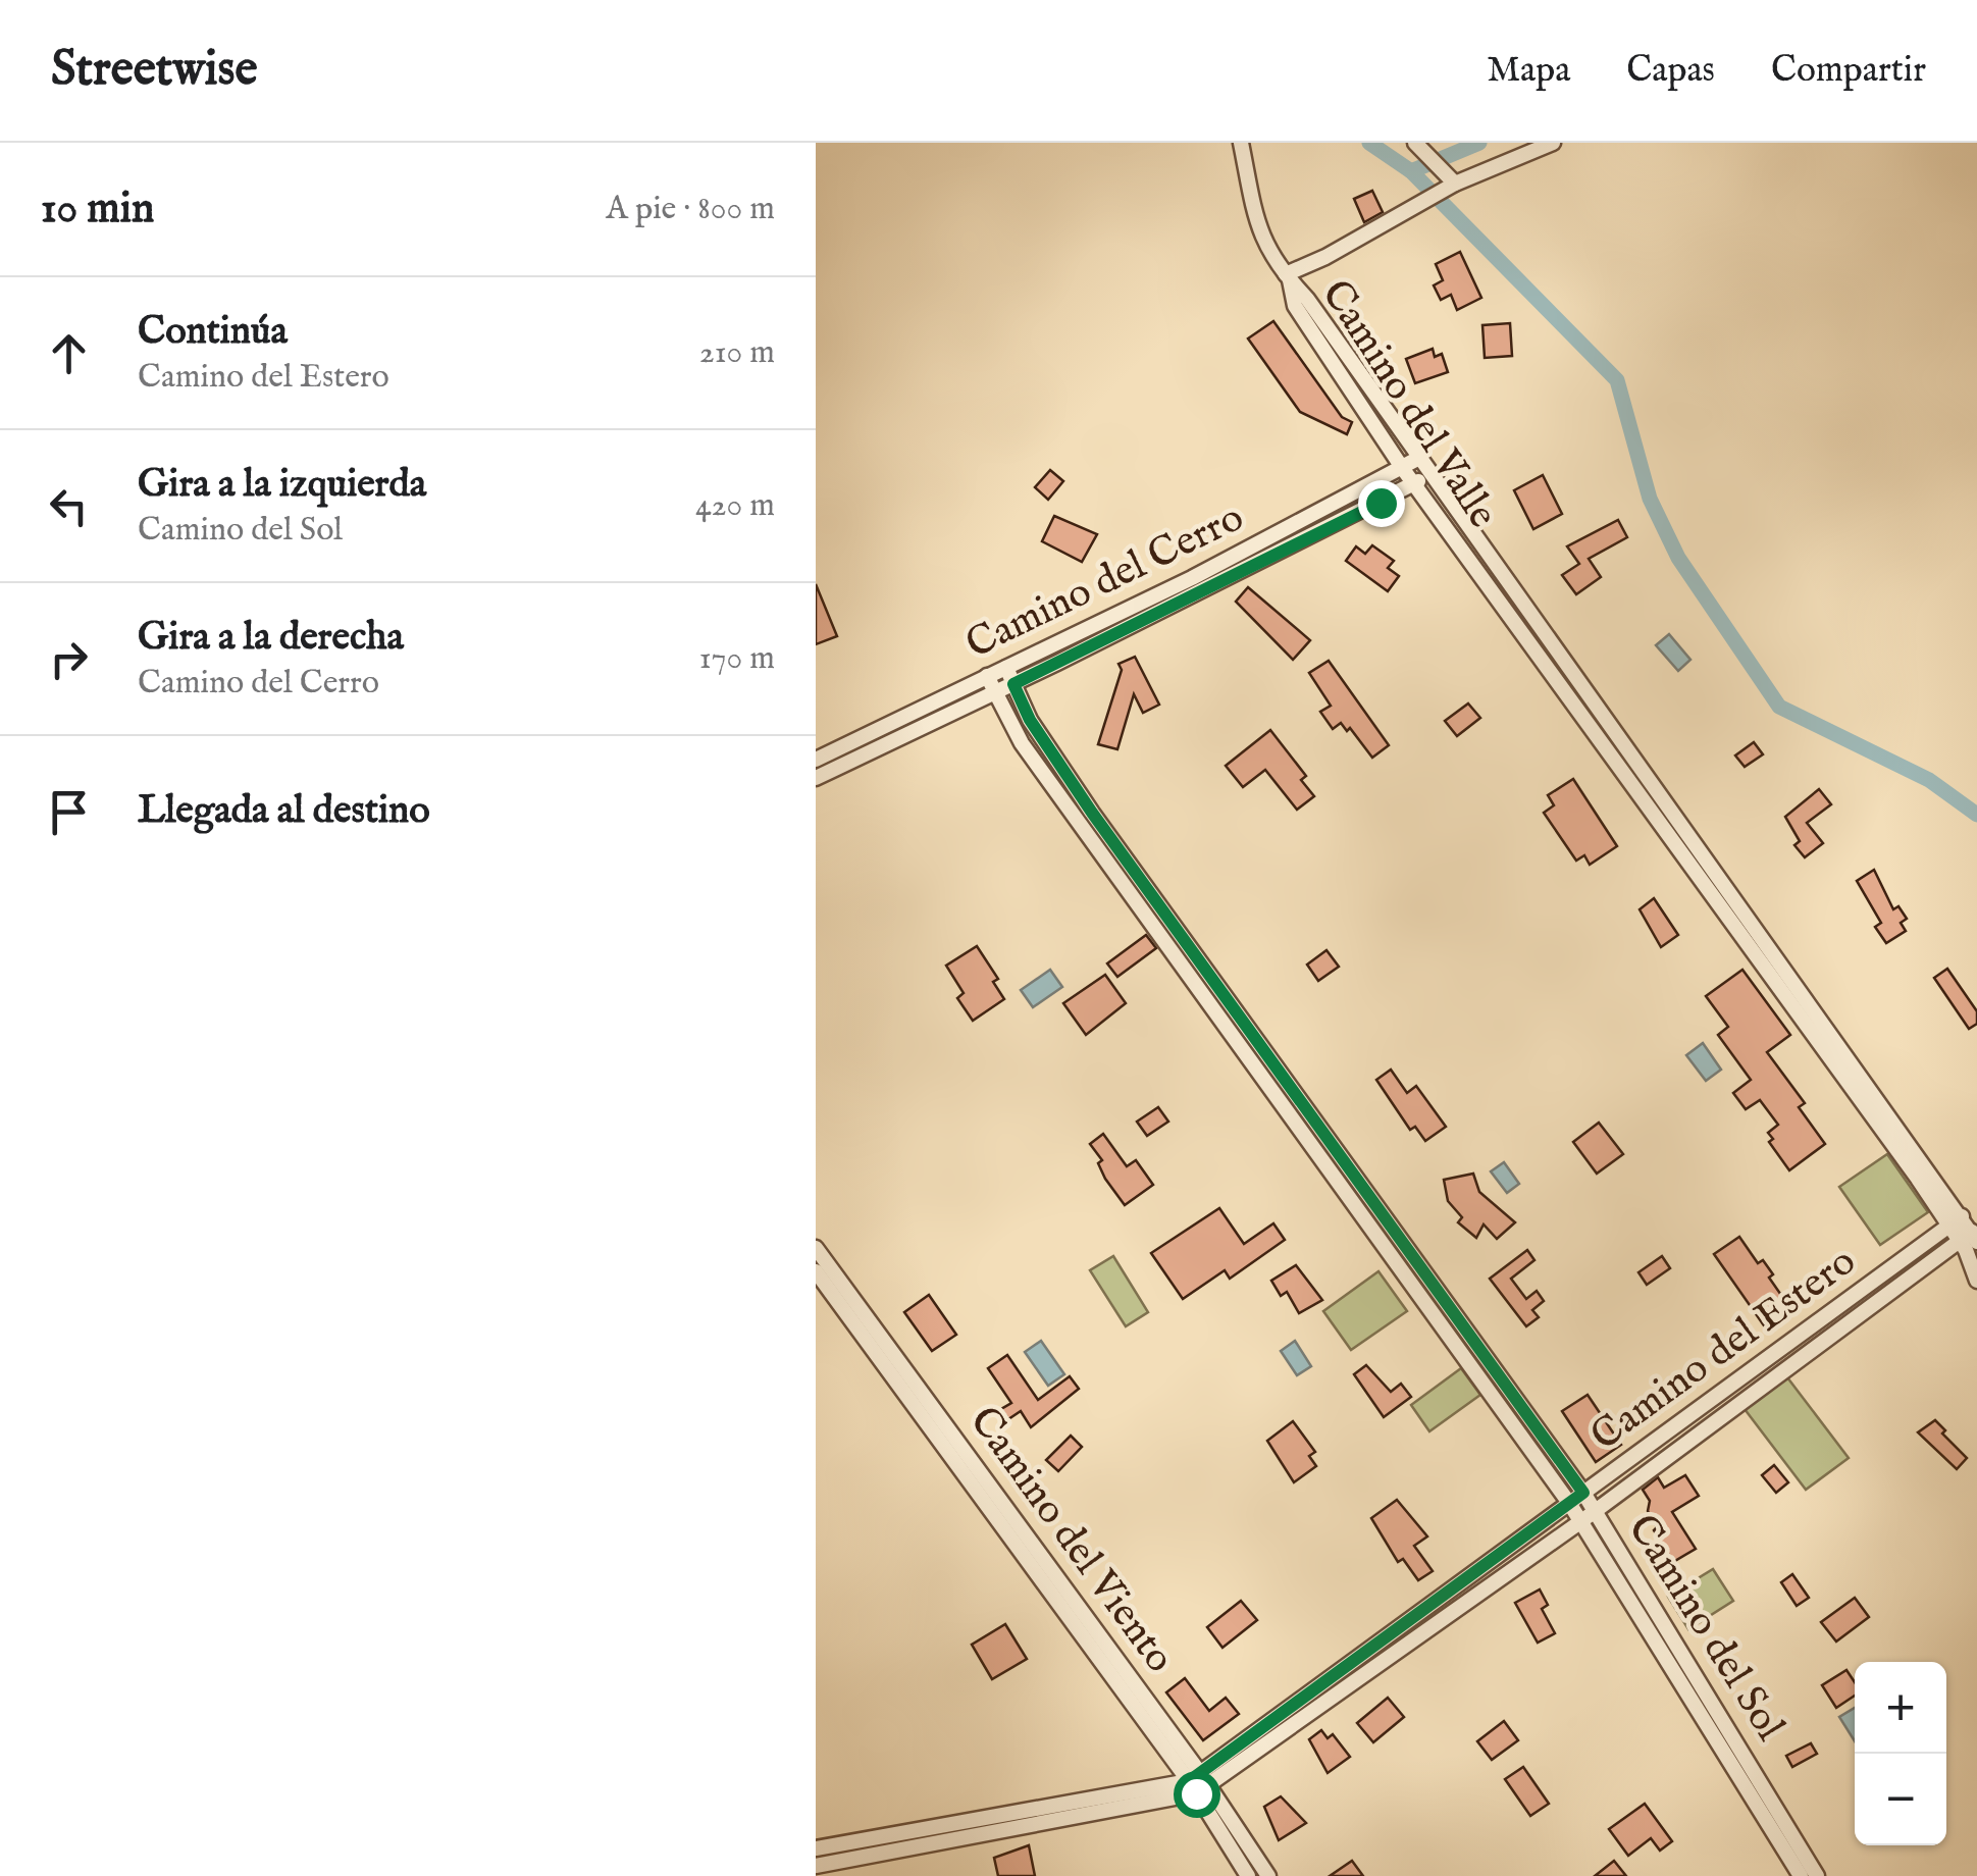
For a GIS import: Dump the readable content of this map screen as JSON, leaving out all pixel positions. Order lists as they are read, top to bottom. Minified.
{"streets":{"street":["Camino del Valle","Camino del Cerro","Camino del Estero","Camino del Viento","Camino del Sol"]},"crossings":[["Camino del Valle","Camino del Cerro"],["Camino del Valle","Camino del Estero"],["Camino del Cerro","Camino del Sol"],["Camino del Estero","Camino del Viento"],["Camino del Estero","Camino del Sol"]],"page":{"header":"Streetwise","nav":["Mapa","Capas","Compartir"],"heading":["10 min","A pie · 800 m"],"list":[["Continúa","Camino del Estero","210 m"],["Gira a la izquierda","Camino del Sol","420 m"],["Gira a la derecha","Camino del Cerro","170 m"],"Llegada al destino"],"map_buttons":["+","−"]}}
